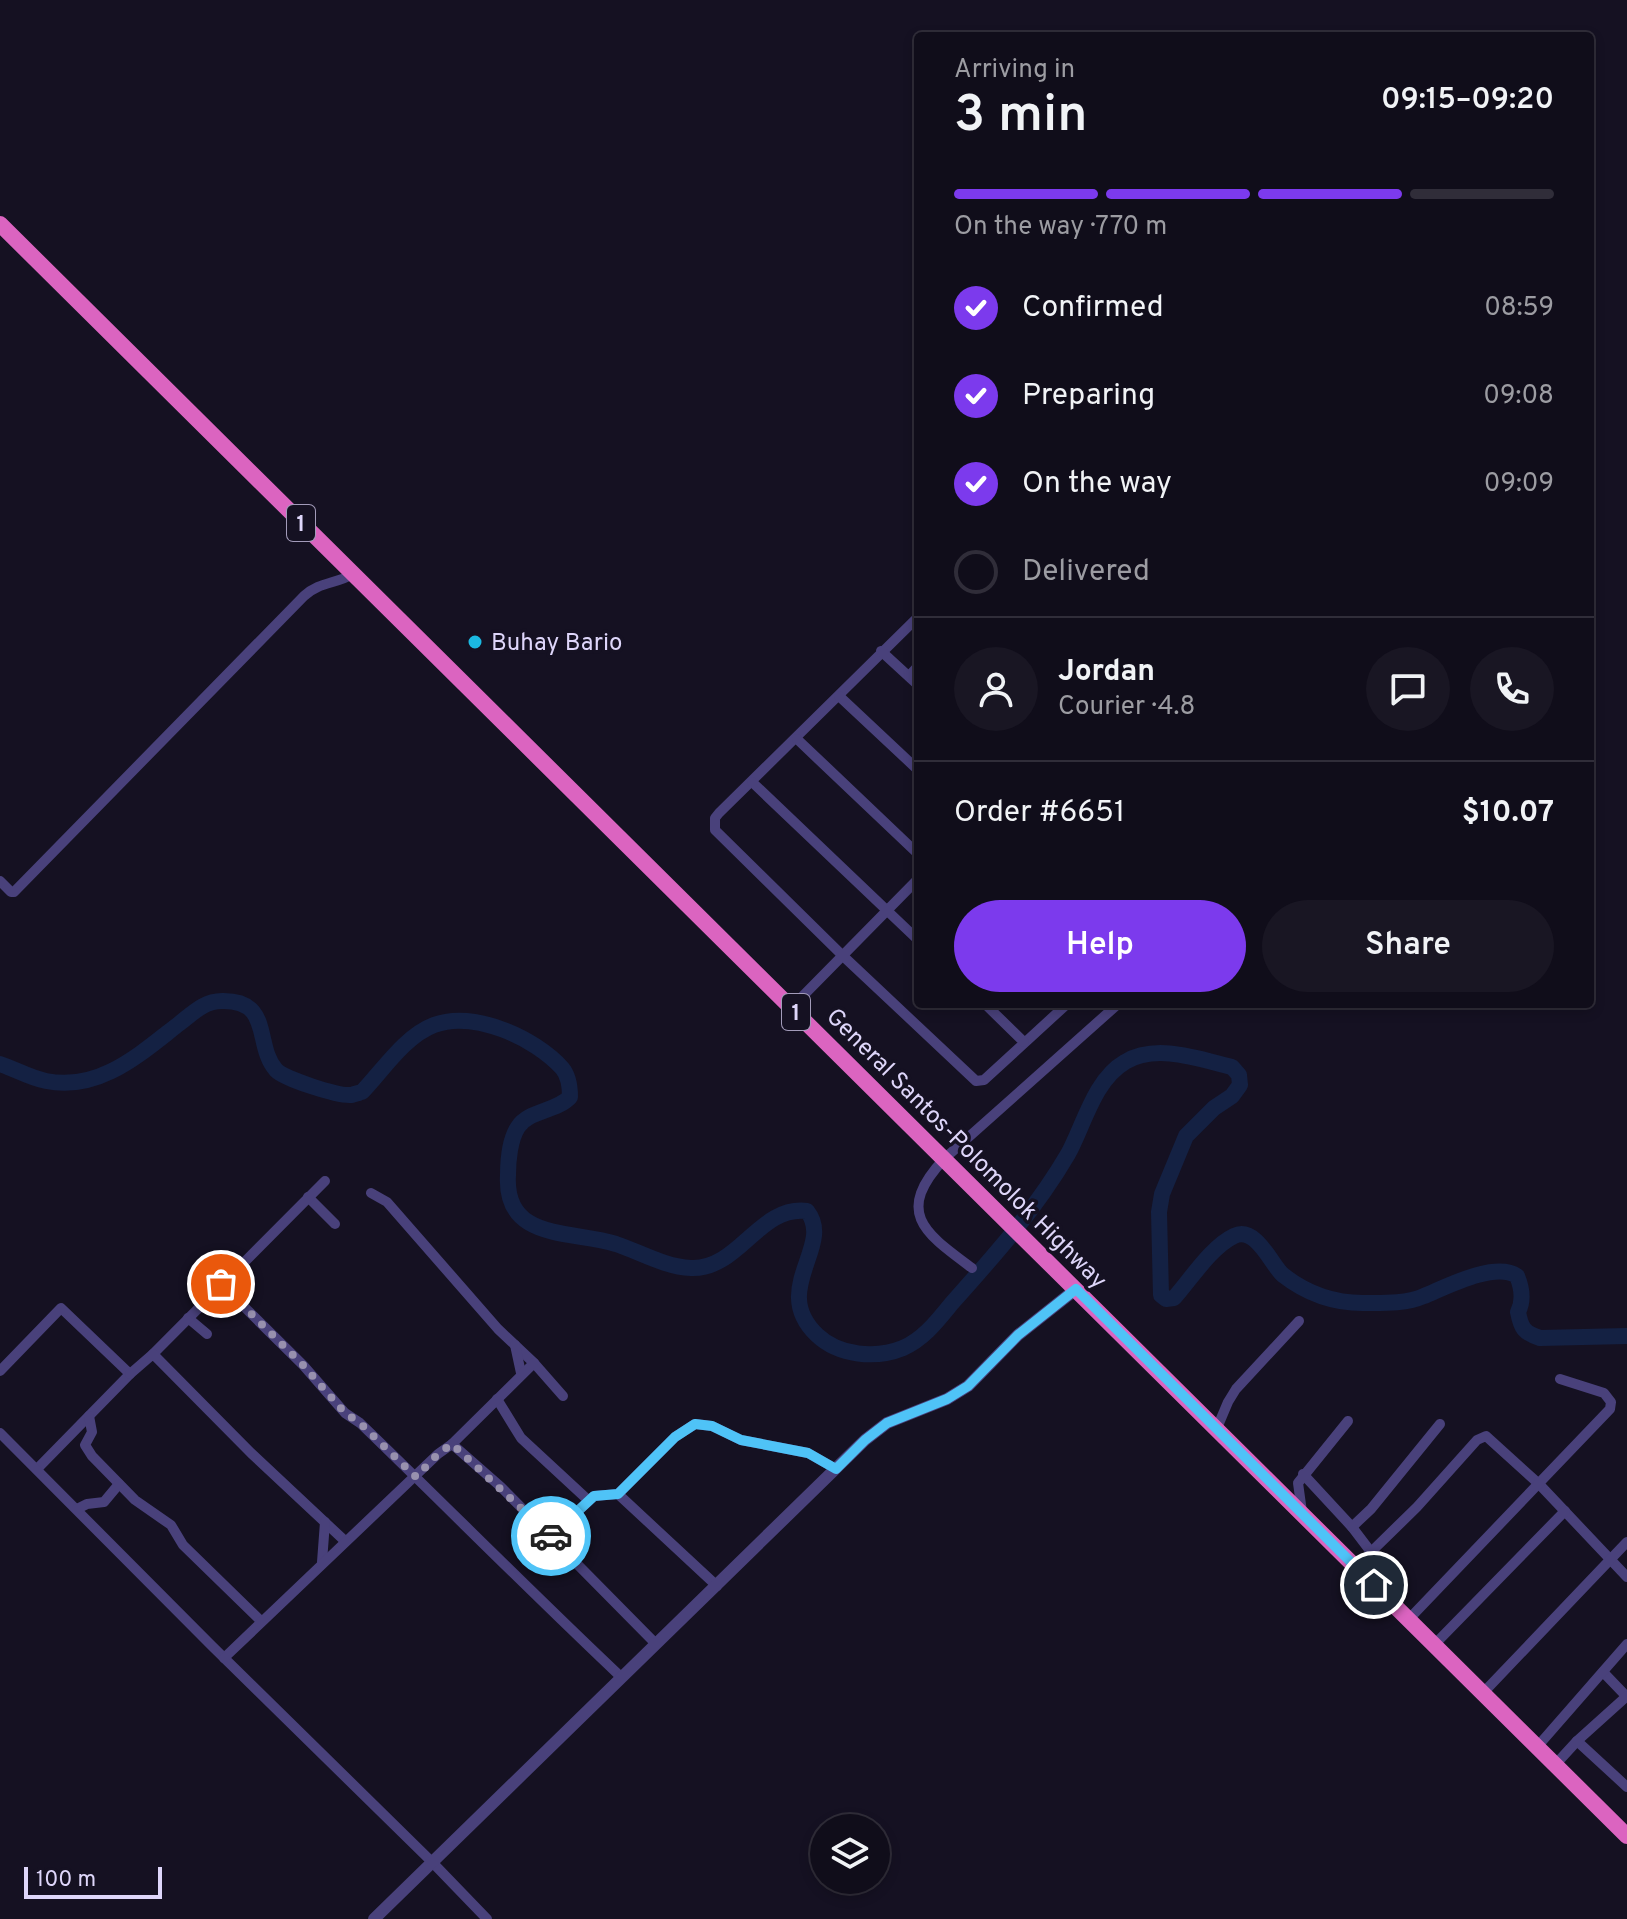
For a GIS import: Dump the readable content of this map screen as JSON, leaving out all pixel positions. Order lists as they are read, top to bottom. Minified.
{"streets":{"highway":["1","General Santos-Polomolok Highway"]},"places":["Buhay Bario"],"scale_bar":"100 m","page":{"heading":["3 min","Arriving in","09:15–09:20"],"panel":["Jordan","Courier · 4.8","Order #6651","$10.07"],"bar":"On the way · 770 m","list":[["Confirmed","08:59"],["Preparing","09:08"],["On the way","09:09"],"Delivered"],"buttons":["Help","Share"],"scale":"100 m"}}
